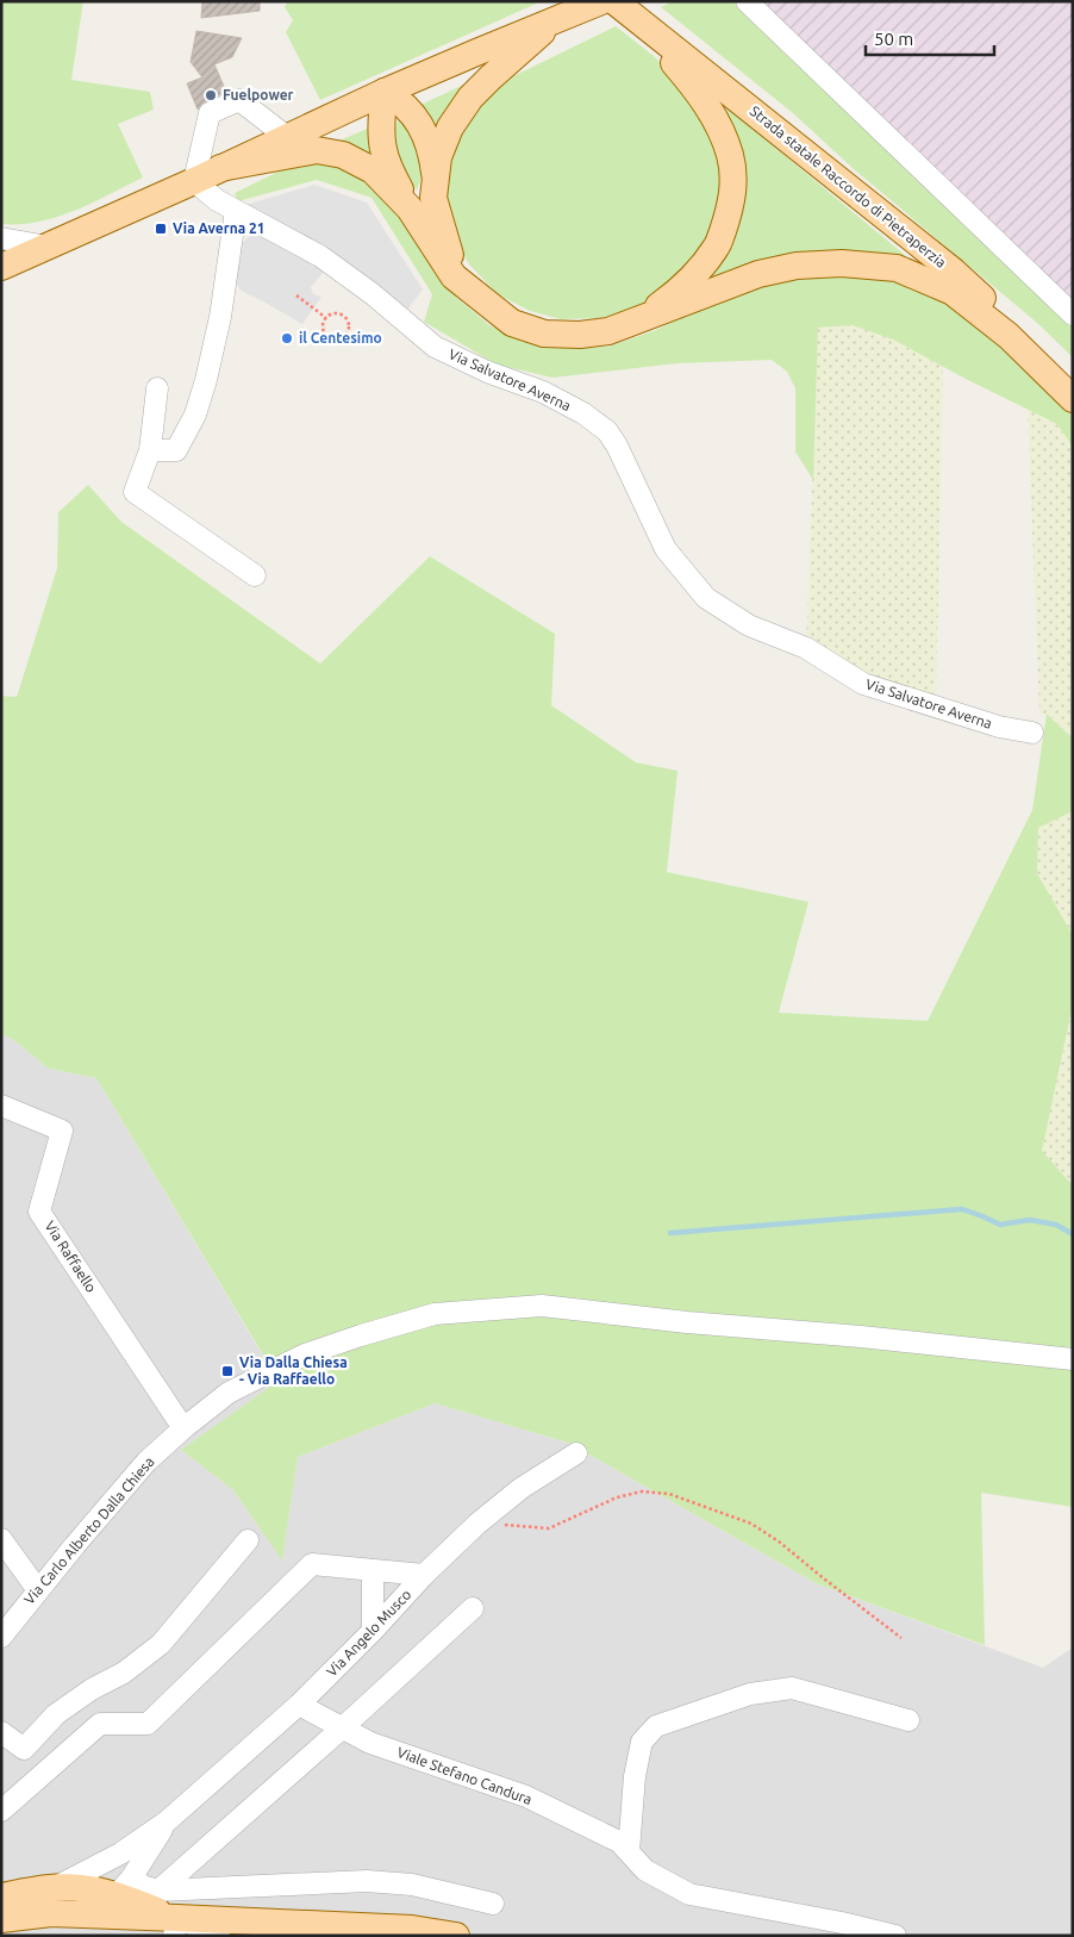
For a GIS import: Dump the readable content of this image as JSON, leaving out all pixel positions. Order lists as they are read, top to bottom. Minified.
{"streets":{"main road":["Strada statale Raccordo di Pietraperzia"],"street":["Via Salvatore Averna","Via Raffaello","Via Carlo Alberto Dalla Chiesa","Via Angelo Musco","Viale Stefano Candura"]},"crossings":[["Via Raffaello","Via Carlo Alberto Dalla Chiesa"],["Via Angelo Musco","Viale Stefano Candura"]],"places":{"other":["Fuelpower","il Centesimo"],"transit":["Via Averna 21","Via Dalla Chiesa - Via Raffaello"]},"scale_bar":"50 m"}
